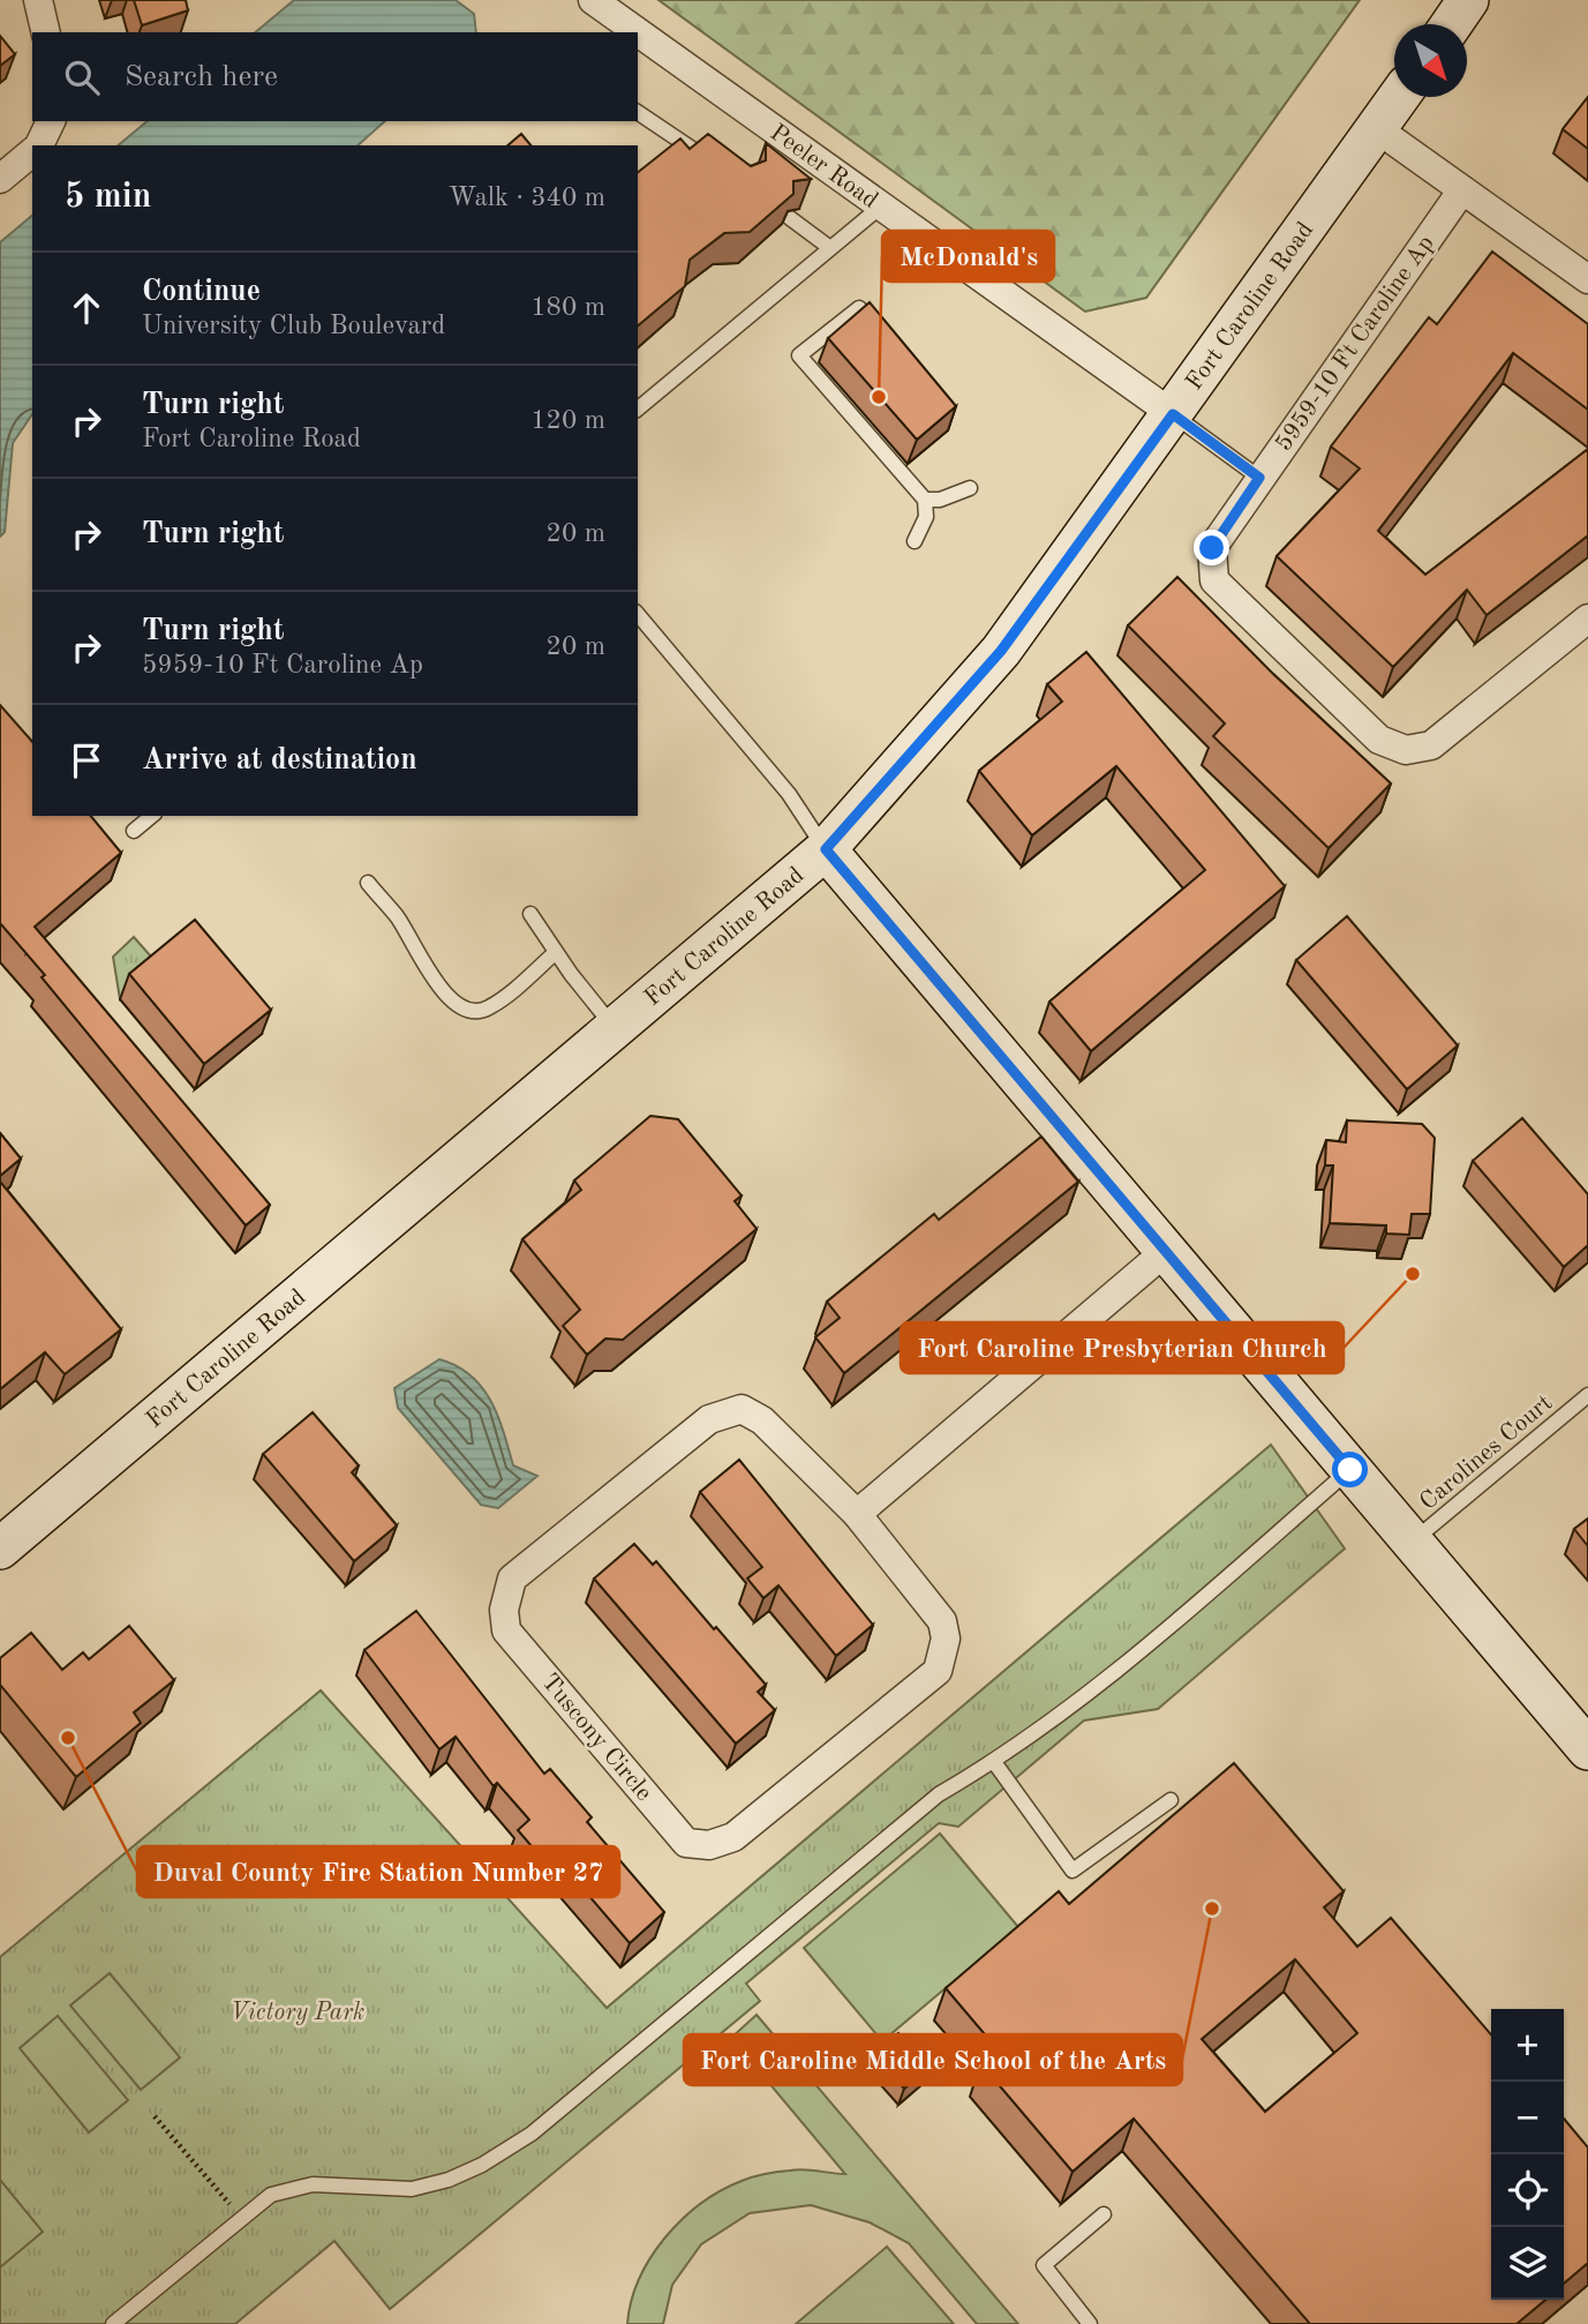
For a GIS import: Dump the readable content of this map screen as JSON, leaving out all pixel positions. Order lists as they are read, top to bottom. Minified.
{"streets":{"street":["Peeler Road","Fort Caroline Road","5959-10 Ft Caroline Ap","Tuscony Circle"],"lane":["Carolines Court"]},"crossings":[["Peeler Road","Fort Caroline Road"]],"parks":["Victory Park"],"places":["McDonald's","Fort Caroline Presbyterian Church","Duval County Fire Station Number 27","Fort Caroline Middle School of the Arts"],"north":"bottom right","page":{"search":"Search here","heading":["5 min","Walk · 340 m"],"list":[["Continue","University Club Boulevard","180 m"],["Turn right","Fort Caroline Road","120 m"],["Turn right","20 m"],["Turn right","5959-10 Ft Caroline Ap","20 m"],"Arrive at destination"],"map_buttons":["+","−"]}}
